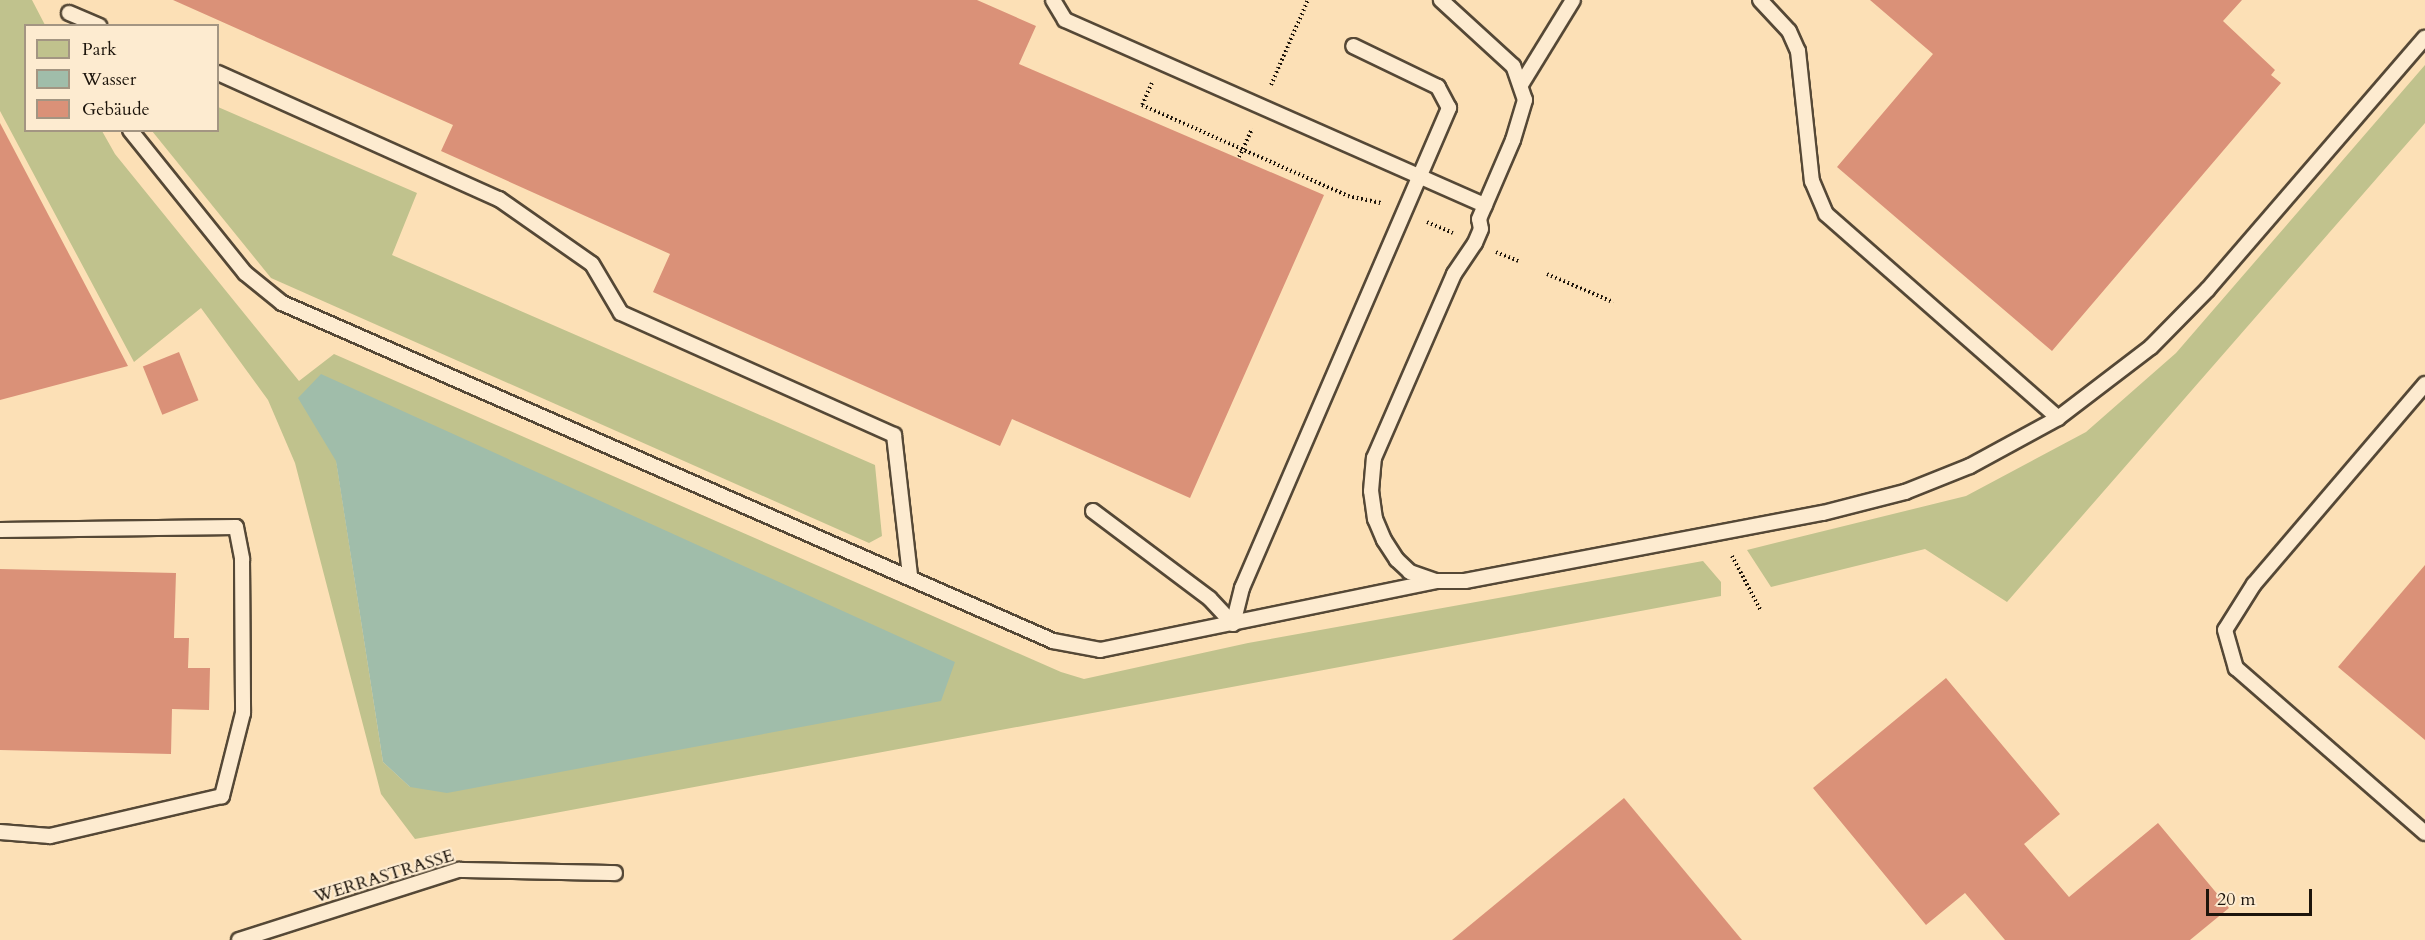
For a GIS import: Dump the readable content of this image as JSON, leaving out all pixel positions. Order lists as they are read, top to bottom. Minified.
{"streets":{"lane":["WERRASTRASSE"]},"legend":["Park","Wasser","Gebäude"],"scale_bar":"20 m"}
